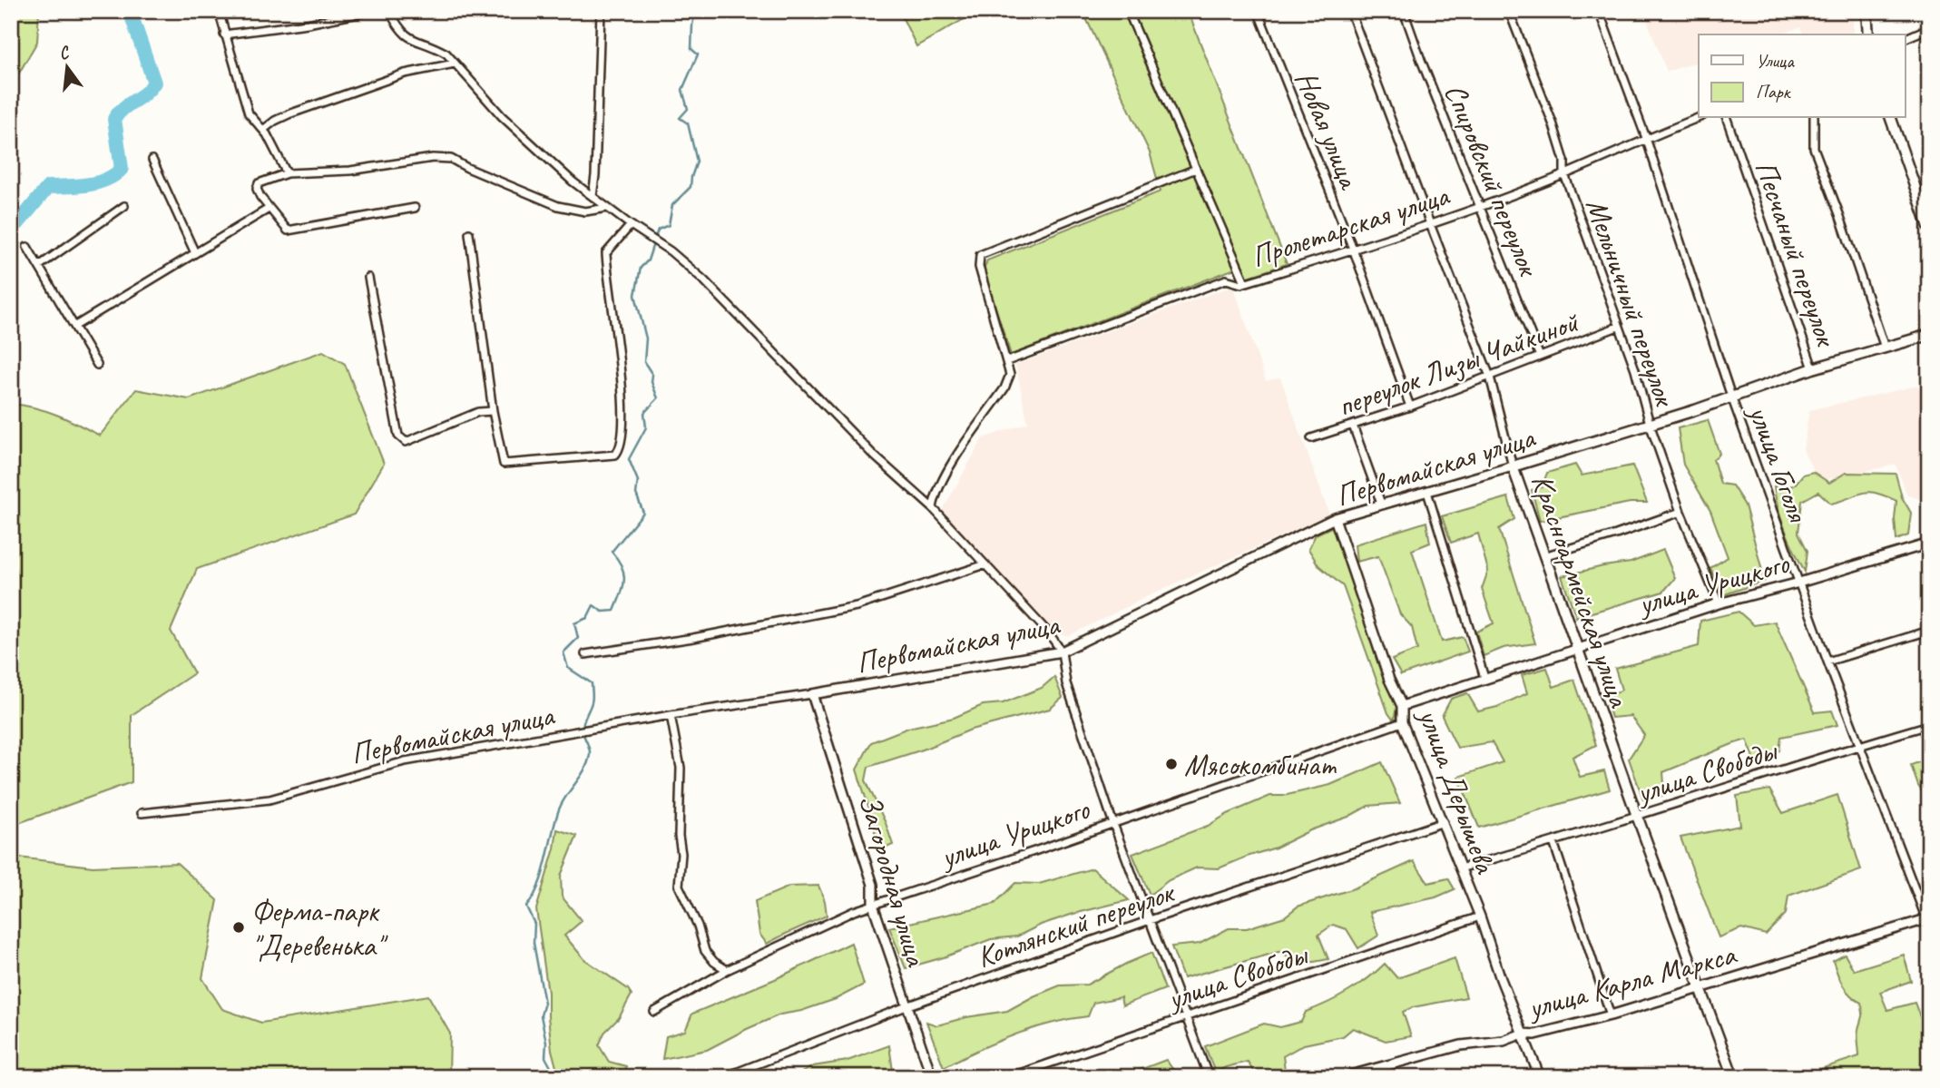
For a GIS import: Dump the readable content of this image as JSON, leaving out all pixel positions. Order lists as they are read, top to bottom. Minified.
{"streets":{"main road":["Первомайская улица","Красноармейская улица"],"street":["Новая улица","Спировский переулок","Пролетарская улица","Песчаный переулок","Мельничный переулок","переулок Лизы Чайкиной","улица Гоголя","улица Урицкого","улица Свободы","улица Дерышева","Загородная улица","Котлянский переулок","улица Карла Маркса"]},"crossings":[["Новая улица","Пролетарская улица"],["Новая улица","переулок Лизы Чайкиной"],["Спировский переулок","Пролетарская улица"],["Спировский переулок","переулок Лизы Чайкиной"],["Пролетарская улица","Мельничный переулок"],["Пролетарская улица","улица Гоголя"],["Пролетарская улица","Красноармейская улица"],["Песчаный переулок","Первомайская улица"],["Мельничный переулок","переулок Лизы Чайкиной"],["Мельничный переулок","Первомайская улица"],["Мельничный переулок","улица Урицкого"],["переулок Лизы Чайкиной","Красноармейская улица"],["улица Гоголя","Первомайская улица"],["улица Гоголя","улица Урицкого"],["улица Гоголя","улица Свободы"],["улица Гоголя","улица Карла Маркса"],["Первомайская улица","Красноармейская улица"],["Первомайская улица","улица Дерышева"],["Первомайская улица","Загородная улица"],["улица Урицкого","Красноармейская улица"],["улица Урицкого","улица Дерышева"],["улица Урицкого","Загородная улица"],["Красноармейская улица","улица Свободы"],["Красноармейская улица","улица Карла Маркса"],["улица Свободы","улица Дерышева"],["улица Дерышева","Котлянский переулок"],["улица Дерышева","улица Карла Маркса"],["Загородная улица","Котлянский переулок"]],"places":["Мясокомбинат","Ферма-парк \"Деревенька\""],"legend":["Улица","Парк"],"north":"top"}
